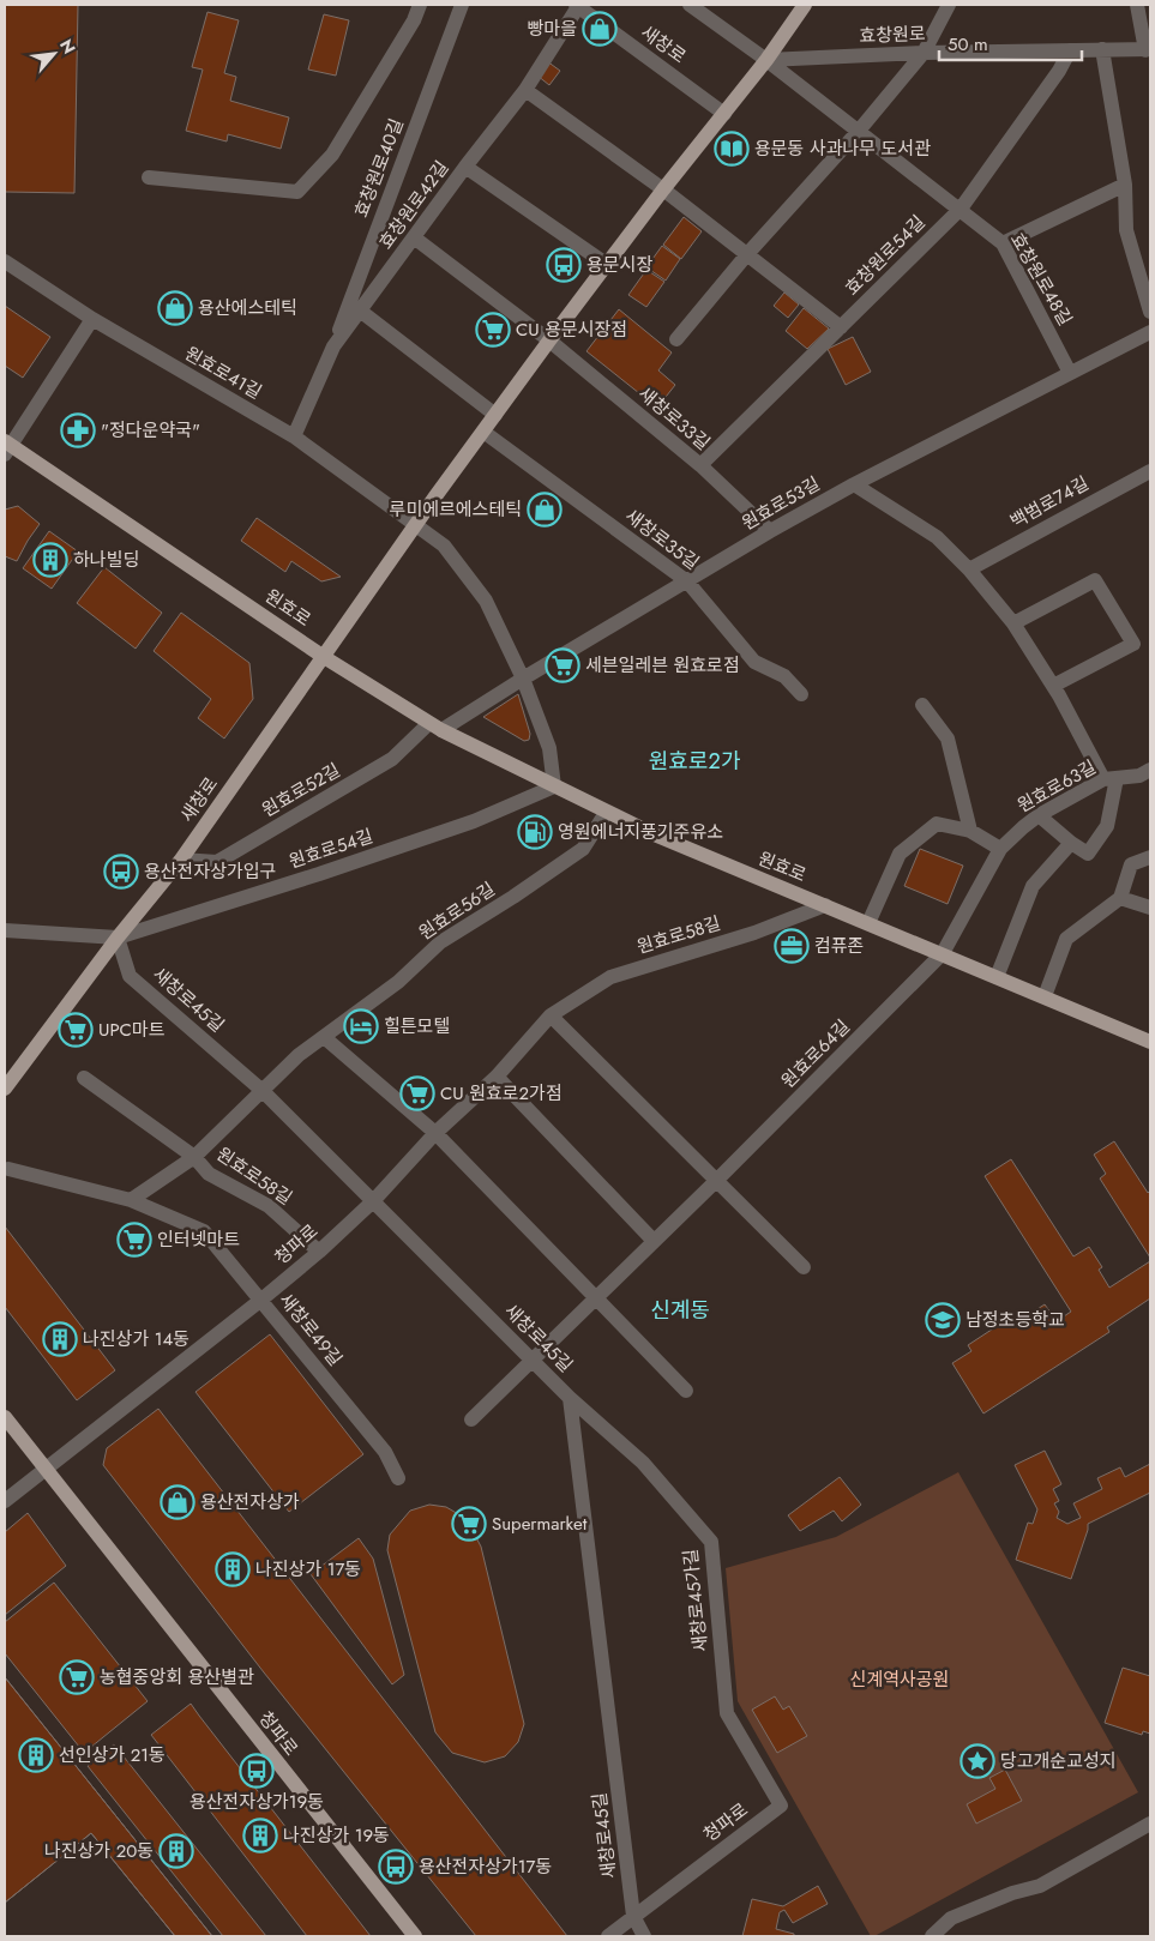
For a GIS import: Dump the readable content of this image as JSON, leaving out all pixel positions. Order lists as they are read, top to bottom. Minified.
{"streets":{"main road":["새창로","원효로","청파로"],"street":["효창원로","효창원로40길","효창원로42길","효창원로54길","효창원로48길","원효로41길","새창로33길","백범로74길","원효로53길","새창로35길","원효로63길","원효로52길","원효로54길","원효로56길","원효로58길","새창로45길","원효로64길","새창로49길","새창로45가길"]},"crossings":[["효창원로","새창로"],["효창원로","효창원로54길"],["효창원로","효창원로48길"],["새창로","효창원로42길"],["새창로","효창원로48길"],["새창로","원효로41길"],["새창로","새창로33길"],["새창로","새창로35길"],["새창로","원효로"],["새창로","원효로52길"],["새창로","원효로54길"],["새창로","새창로45길"],["효창원로40길","효창원로42길"],["효창원로42길","원효로41길"],["효창원로54길","효창원로48길"],["효창원로54길","새창로33길"],["효창원로48길","원효로53길"],["원효로41길","원효로"],["새창로33길","원효로53길"],["원효로53길","새창로35길"],["원효로53길","원효로"],["원효로53길","원효로52길"],["원효로","원효로63길"],["원효로","원효로52길"],["원효로","원효로54길"],["원효로","원효로56길"],["원효로","원효로58길"],["원효로","원효로64길"],["원효로63길","원효로64길"],["원효로54길","새창로45길"],["원효로56길","원효로58길"],["원효로56길","새창로45길"],["원효로56길","새창로49길"],["원효로58길","새창로45길"],["원효로58길","청파로"],["새창로45길","원효로64길"],["새창로45길","청파로"],["새창로45길","새창로45가길"],["청파로","새창로49길"],["청파로","새창로45가길"]],"districts":["원효로2가","신계동"],"parks":["신계역사공원"],"places":{"shop":["빵마을","용산에스테틱","루미에르에스테틱","용산전자상가"],"library":["용문동 사과나무 도서관"],"bus stop":["용문시장","용산전자상가입구","용산전자상가19동","용산전자상가17동"],"supermarket":["CU 용문시장점","세븐일레븐 원효로점","UPC마트","CU 원효로2가점","인터넷마트","Supermarket","농협중앙회 용산별관"],"pharmacy":["\"정다운약국\""],"building":["하나빌딩","나진상가 14동","나진상가 17동","선인상가 21동","나진상가 19동","나진상가 20동"],"fuel station":["영원에너지풍기주유소"],"office":["컴퓨존"],"hotel":["힐튼모텔"],"school or university":["남정초등학교"],"place":["당고개순교성지"]},"scale_bar":"50 m","north":"top right"}
